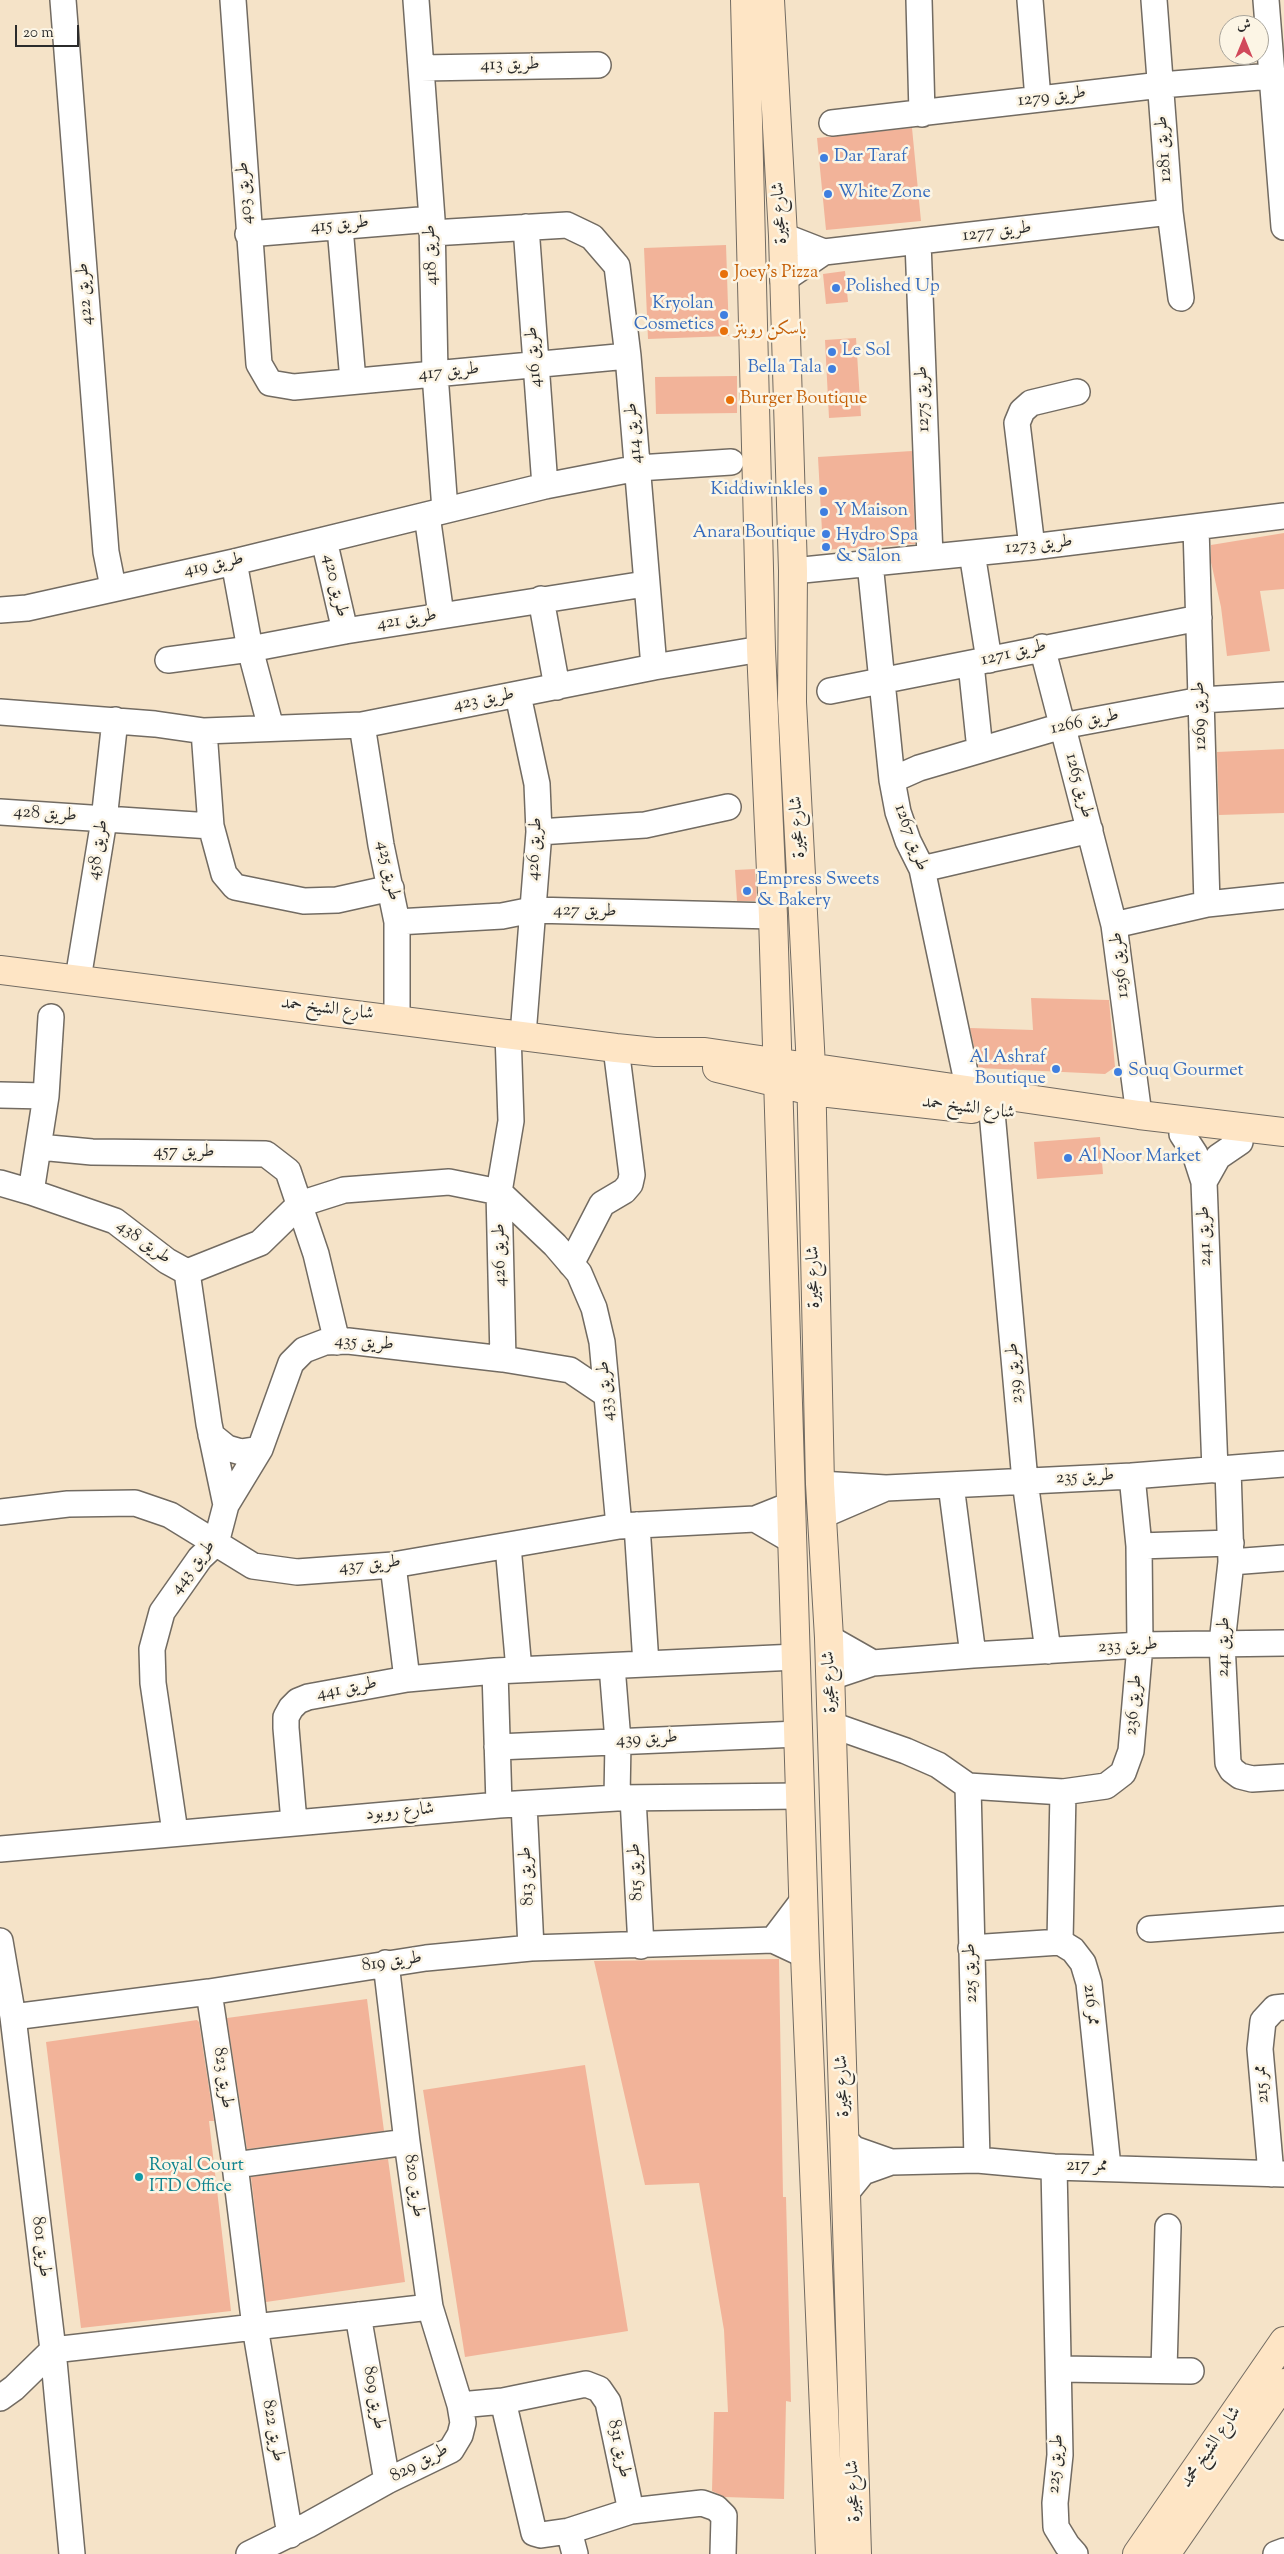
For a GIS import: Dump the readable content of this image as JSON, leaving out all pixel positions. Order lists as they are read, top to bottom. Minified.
{"streets":{"street":["طريق 413","طريق 1279","طريق 1281","طريق 403","شارع عجيرة","طريق 415","طريق 1277","طريق 418","طريق 422","طريق 416","طريق 417","طريق 1275","طريق 414","طريق 1273","طريق 419","طريق 420","طريق 421","طريق 1271","طريق 423","طريق 1269","طريق 1266","طريق 1265","طريق 428","طريق 1267","طريق 426","طريق 458","طريق 425","طريق 427","طريق 1256","شارع الشيخ حمد","طريق 457","طريق 241","طريق 438","طريق 435","طريق 239","طريق 433","طريق 235","طريق 437","طريق 443","طريق 233","طريق 441","طريق 236","طريق 439","شارع روبود","طريق 815","طريق 813","طريق 819","طريق 225","ممر 216","طريق 823","ممر 215","ممر 217","طريق 820","طريق 801","طريق 809","طريق 822","شارع الشيخ محمد","طريق 831","طريق 829"]},"crossings":[["طريق 413","طريق 418"],["طريق 1279","طريق 1281"],["طريق 1281","طريق 1277"],["طريق 403","طريق 415"],["طريق 403","طريق 417"],["شارع عجيرة","طريق 1277"],["شارع عجيرة","طريق 1273"],["شارع عجيرة","طريق 419"],["شارع عجيرة","طريق 423"],["شارع عجيرة","طريق 427"],["شارع عجيرة","شارع الشيخ حمد"],["شارع عجيرة","طريق 235"],["شارع عجيرة","طريق 437"],["شارع عجيرة","طريق 233"],["شارع عجيرة","طريق 439"],["شارع عجيرة","شارع روبود"],["شارع عجيرة","طريق 819"],["شارع عجيرة","ممر 217"],["طريق 415","طريق 418"],["طريق 415","طريق 416"],["طريق 415","طريق 414"],["طريق 1277","طريق 1275"],["طريق 418","طريق 417"],["طريق 418","طريق 419"],["طريق 422","طريق 419"],["طريق 416","طريق 417"],["طريق 416","طريق 419"],["طريق 417","طريق 414"],["طريق 1275","طريق 1273"],["طريق 414","طريق 419"],["طريق 414","طريق 421"],["طريق 414","طريق 423"],["طريق 1273","طريق 1269"],["طريق 1273","طريق 1267"],["طريق 419","طريق 420"],["طريق 420","طريق 421"],["طريق 1271","طريق 1269"],["طريق 1271","طريق 1265"],["طريق 1271","طريق 1267"],["طريق 423","طريق 426"],["طريق 423","طريق 458"],["طريق 423","طريق 425"],["طريق 1269","طريق 1266"],["طريق 1269","طريق 1256"],["طريق 1266","طريق 1265"],["طريق 1266","طريق 1267"],["طريق 1265","طريق 1256"],["طريق 428","طريق 458"],["طريق 1267","شارع الشيخ حمد"],["طريق 1267","طريق 239"],["طريق 426","طريق 427"],["طريق 426","شارع الشيخ حمد"],["طريق 426","طريق 435"],["طريق 426","طريق 433"],["طريق 458","شارع الشيخ حمد"],["طريق 425","طريق 427"],["طريق 425","شارع الشيخ حمد"],["طريق 1256","شارع الشيخ حمد"],["شارع الشيخ حمد","طريق 241"],["شارع الشيخ حمد","طريق 239"],["طريق 457","طريق 438"],["طريق 457","طريق 435"],["طريق 241","طريق 235"],["طريق 241","طريق 233"],["طريق 438","طريق 443"],["طريق 435","طريق 433"],["طريق 435","طريق 443"],["طريق 239","طريق 235"],["طريق 239","طريق 233"],["طريق 433","طريق 437"],["طريق 235","طريق 236"],["طريق 437","طريق 443"],["طريق 443","شارع روبود"],["طريق 233","طريق 236"],["طريق 441","شارع روبود"],["شارع روبود","طريق 815"],["شارع روبود","طريق 813"],["طريق 815","طريق 819"],["طريق 813","طريق 819"],["طريق 819","طريق 823"],["طريق 819","طريق 820"],["طريق 819","طريق 801"],["طريق 225","ممر 217"],["ممر 216","ممر 217"],["طريق 823","طريق 822"],["ممر 215","ممر 217"],["طريق 820","طريق 829"],["طريق 809","طريق 829"],["طريق 822","طريق 829"]],"places":["Dar Taraf","White Zone","Joey's Pizza","Polished Up","Kryolan Cosmetics","باسكن روبنز","Le Sol","Bella Tala","Burger Boutique","Kiddiwinkles","Y Maison","Anara Boutique","Hydro Spa & Salon","Empress Sweets & Bakery","Al Ashraf Boutique","Souq Gourmet","Al Noor Market","Royal Court ITD Office"],"scale_bar":"20 m","north":"top"}
